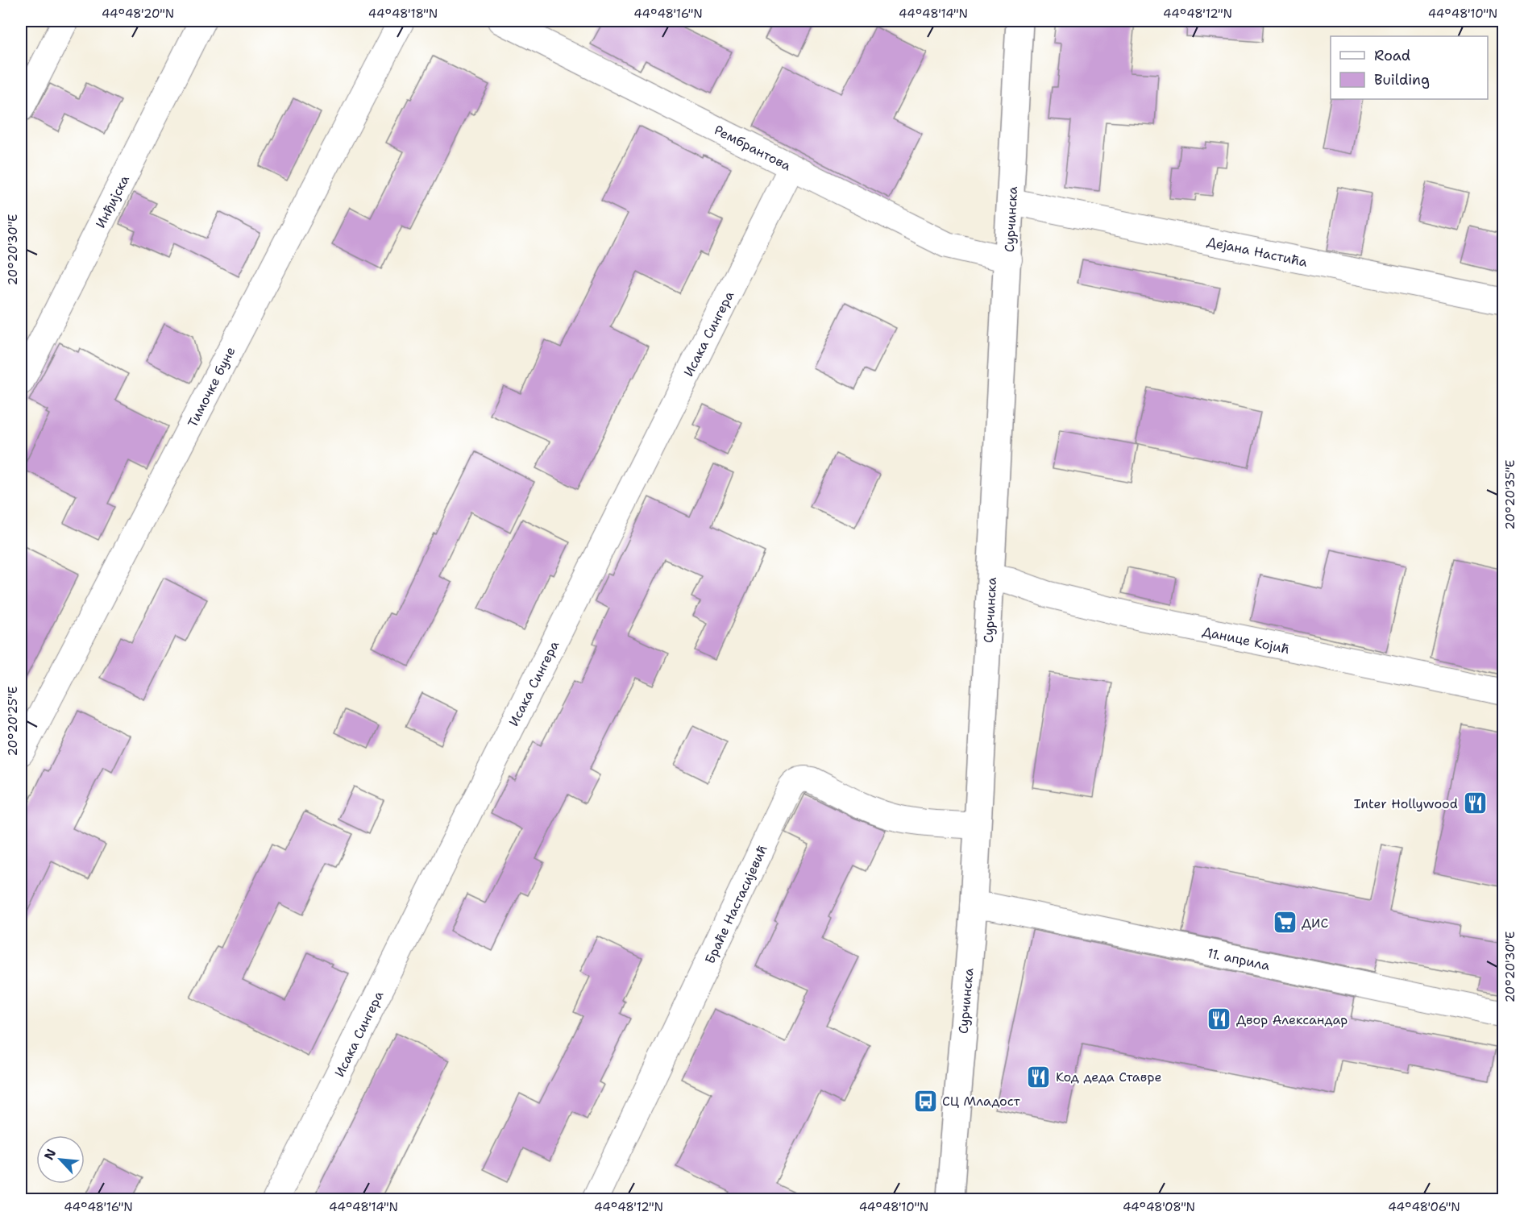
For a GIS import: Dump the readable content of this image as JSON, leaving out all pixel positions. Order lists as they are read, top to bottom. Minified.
{"streets":{"main road":["Сурчинска"],"street":["Рембрантова","Инђијска","Дејана Настића","Исака Сингера","Тимочке буне","Данице Којић","Браће Настасијевић","11. априла"]},"crossings":[["Рембрантова","Сурчинска"],["Рембрантова","Исака Сингера"],["Сурчинска","Дејана Настића"],["Сурчинска","Данице Којић"],["Сурчинска","Браће Настасијевић"],["Сурчинска","11. априла"]],"places":{"restaurant":["Inter Hollywood","Двор Александар","Код деда Ставре"],"supermarket":["ДИС"],"bus stop":["СЦ Младост"]},"legend":["Road","Building"],"north":"top left","coordinates":["44°48'20\"N","44°48'18\"N","44°48'16\"N","44°48'14\"N","44°48'12\"N","44°48'10\"N","20°20'30\"E","20°20'35\"E","20°20'25\"E","44°48'08\"N","44°48'06\"N"]}
